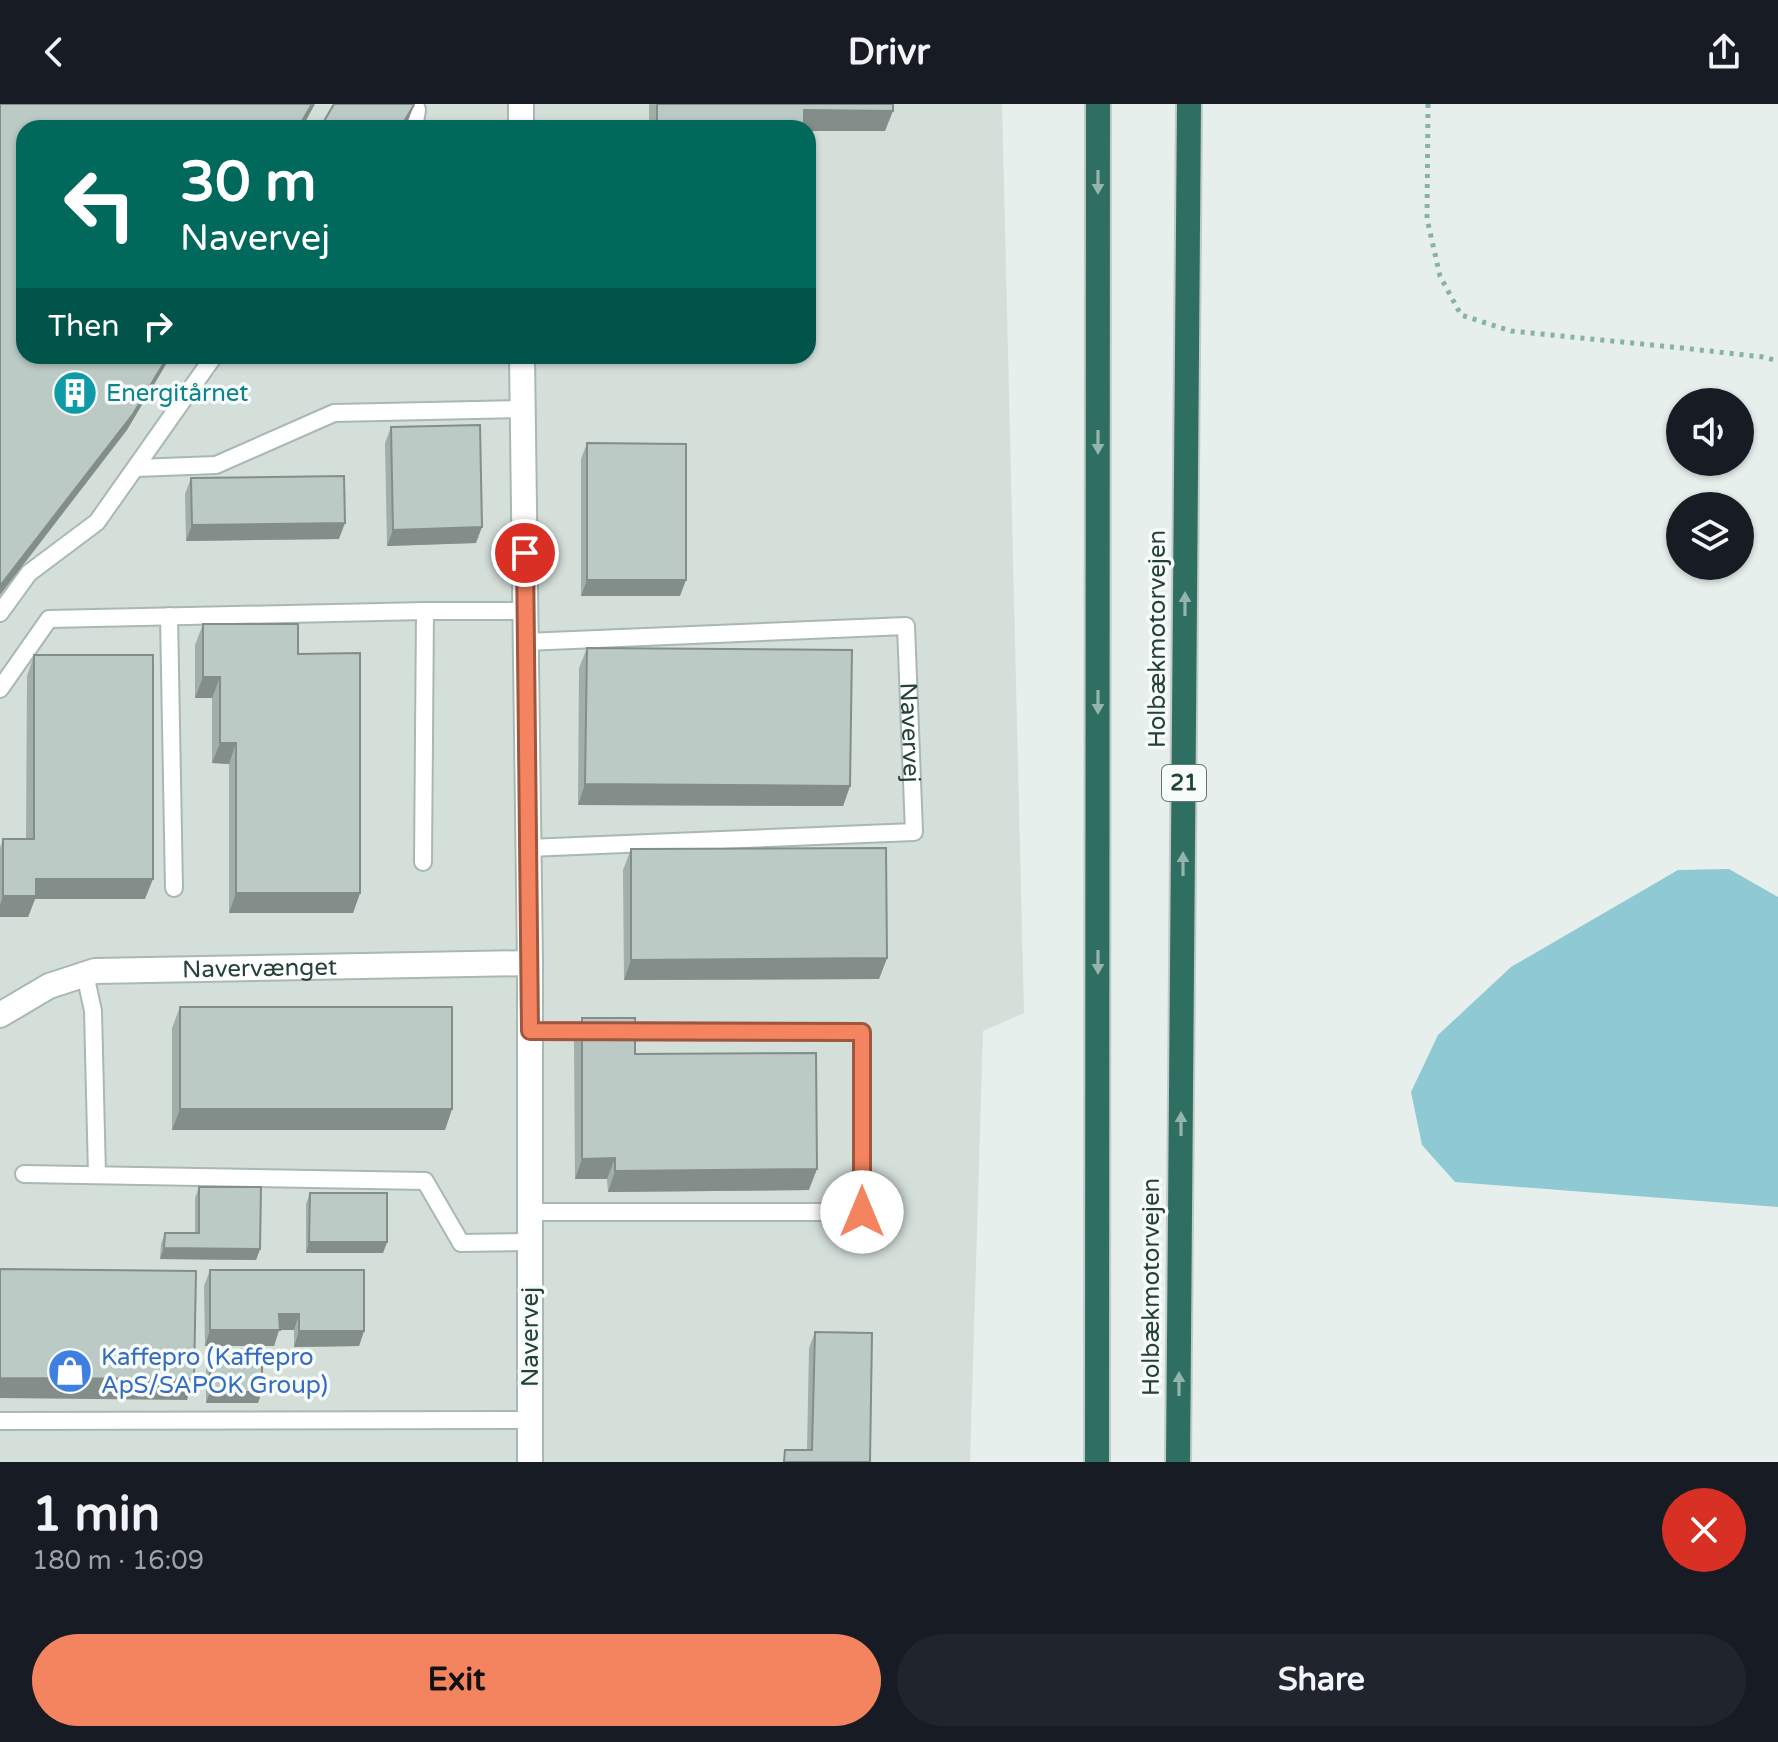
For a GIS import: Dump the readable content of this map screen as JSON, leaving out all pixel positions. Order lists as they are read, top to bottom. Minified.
{"streets":{"highway":["Holbækmotorvejen","21"],"street":["Navervej","Navervænget"]},"crossings":[["Navervej","Navervænget"]],"places":{"building":["Energitårnet"],"shop":["Kaffepro (Kaffepro ApS/SAPOK Group)"]},"page":{"header":"Drivr","turn":["30 m","Navervej"],"then":"Then","heading":["1 min","180 m · 16:09"],"buttons":["Exit","Share"]}}
